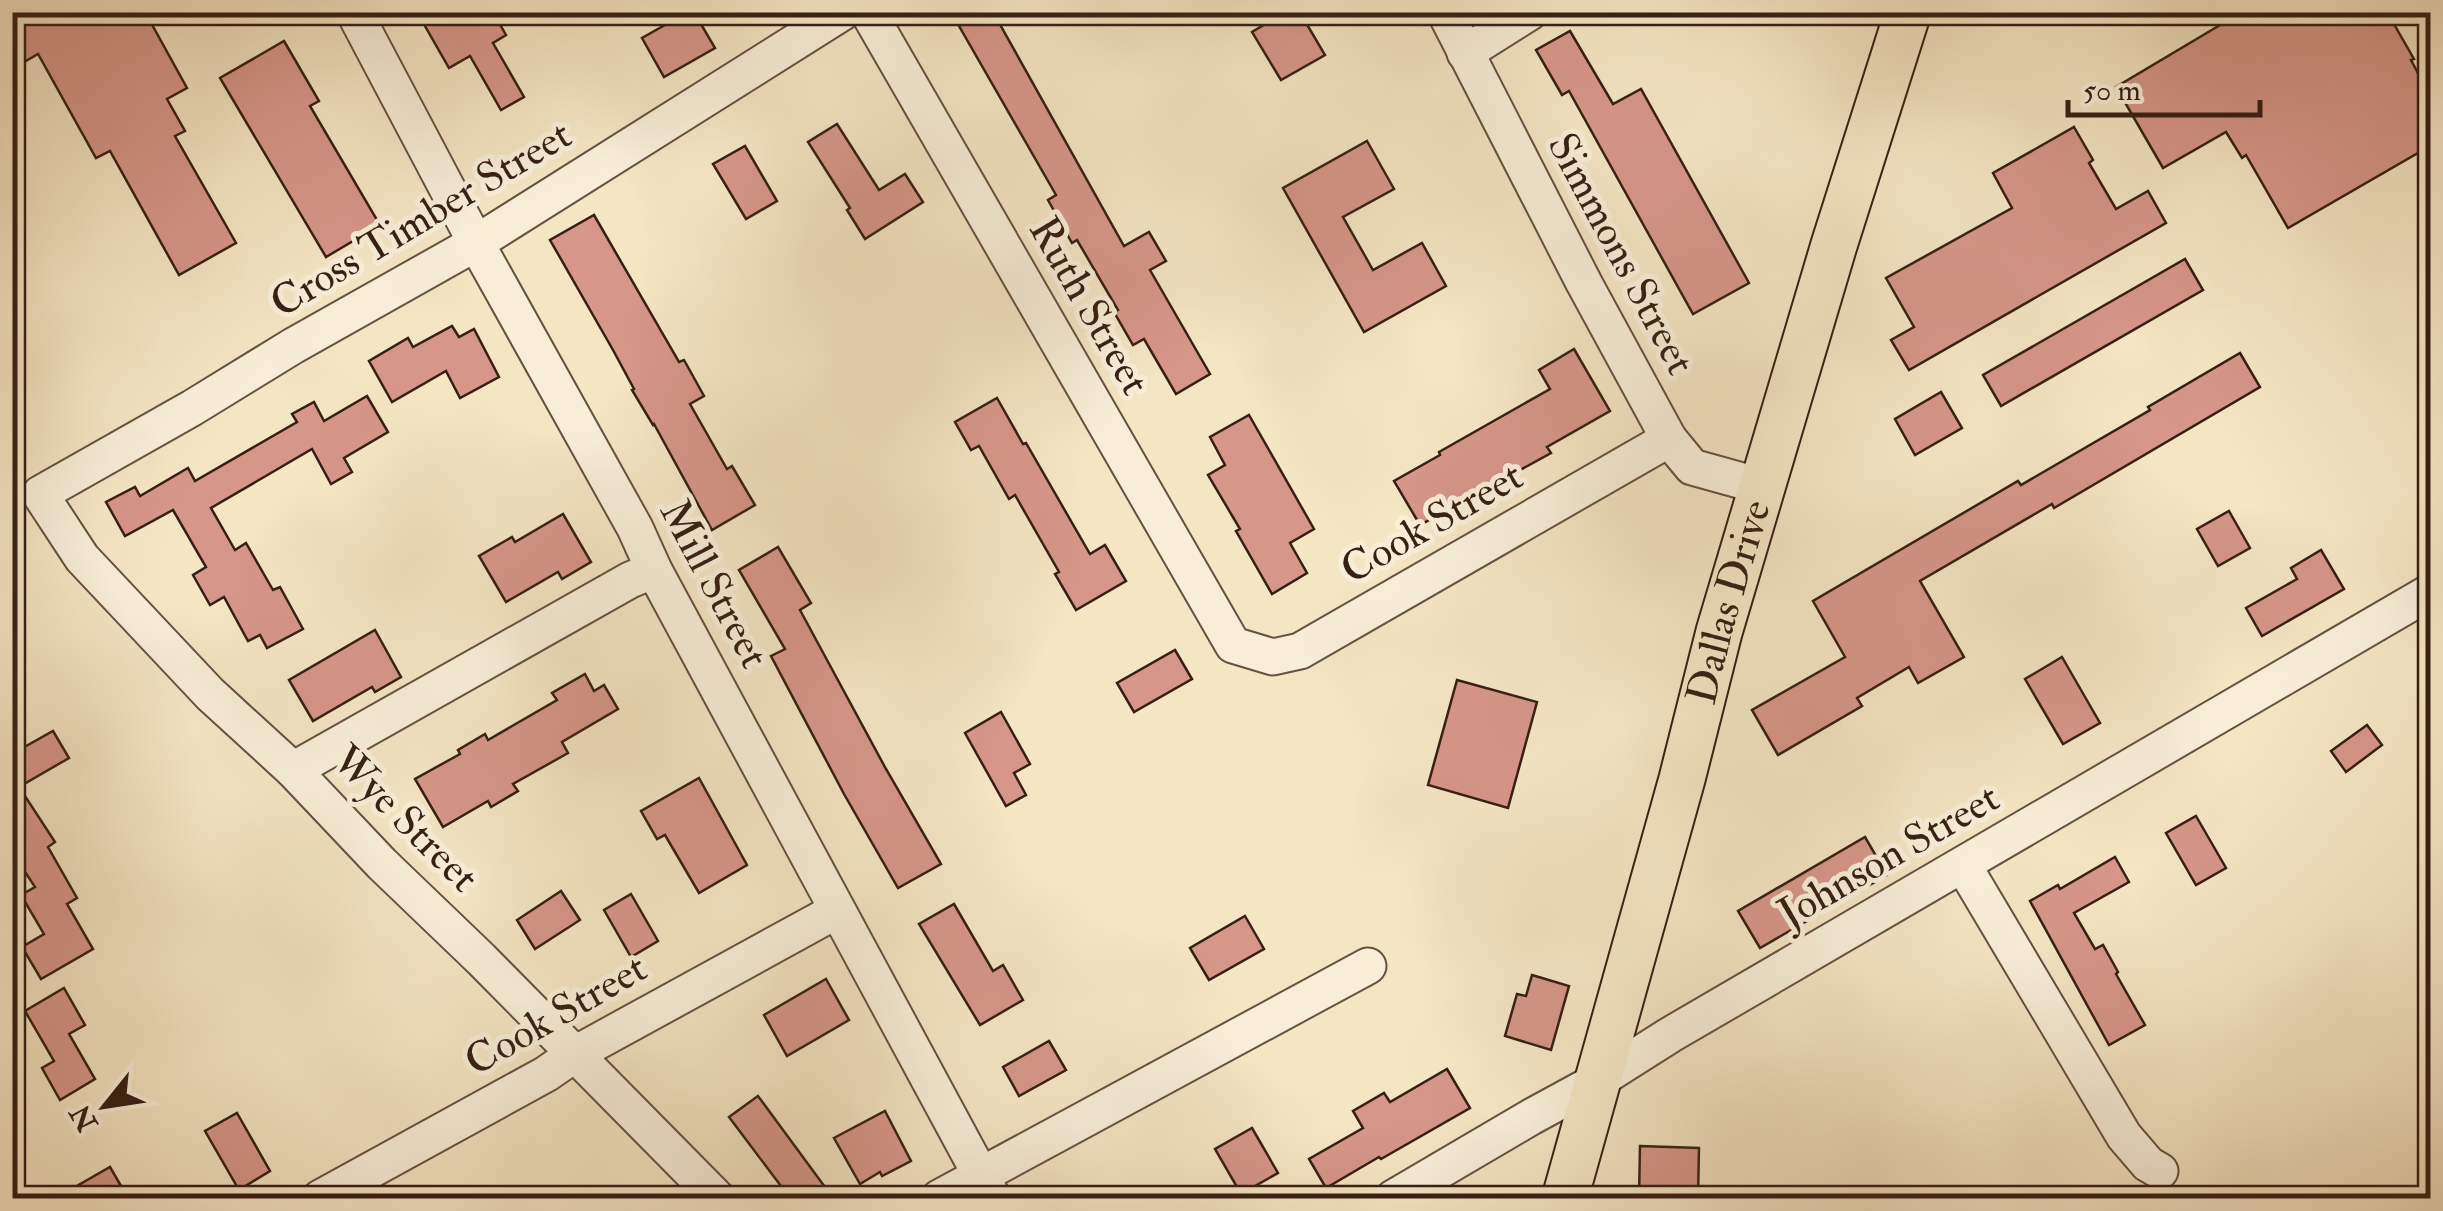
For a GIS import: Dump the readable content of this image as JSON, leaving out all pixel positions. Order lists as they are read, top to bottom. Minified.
{"streets":{"main road":["Dallas Drive"],"street":["Cross Timber Street","Simmons Street","Ruth Street","Cook Street","Mill Street","Wye Street","Johnson Street"]},"crossings":[["Cross Timber Street","Mill Street"],["Cross Timber Street","Wye Street"],["Simmons Street","Cook Street"],["Simmons Street","Dallas Drive"],["Ruth Street","Cook Street"],["Cook Street","Mill Street"],["Cook Street","Wye Street"],["Dallas Drive","Johnson Street"]],"scale_bar":"50 m","north":"bottom left"}
